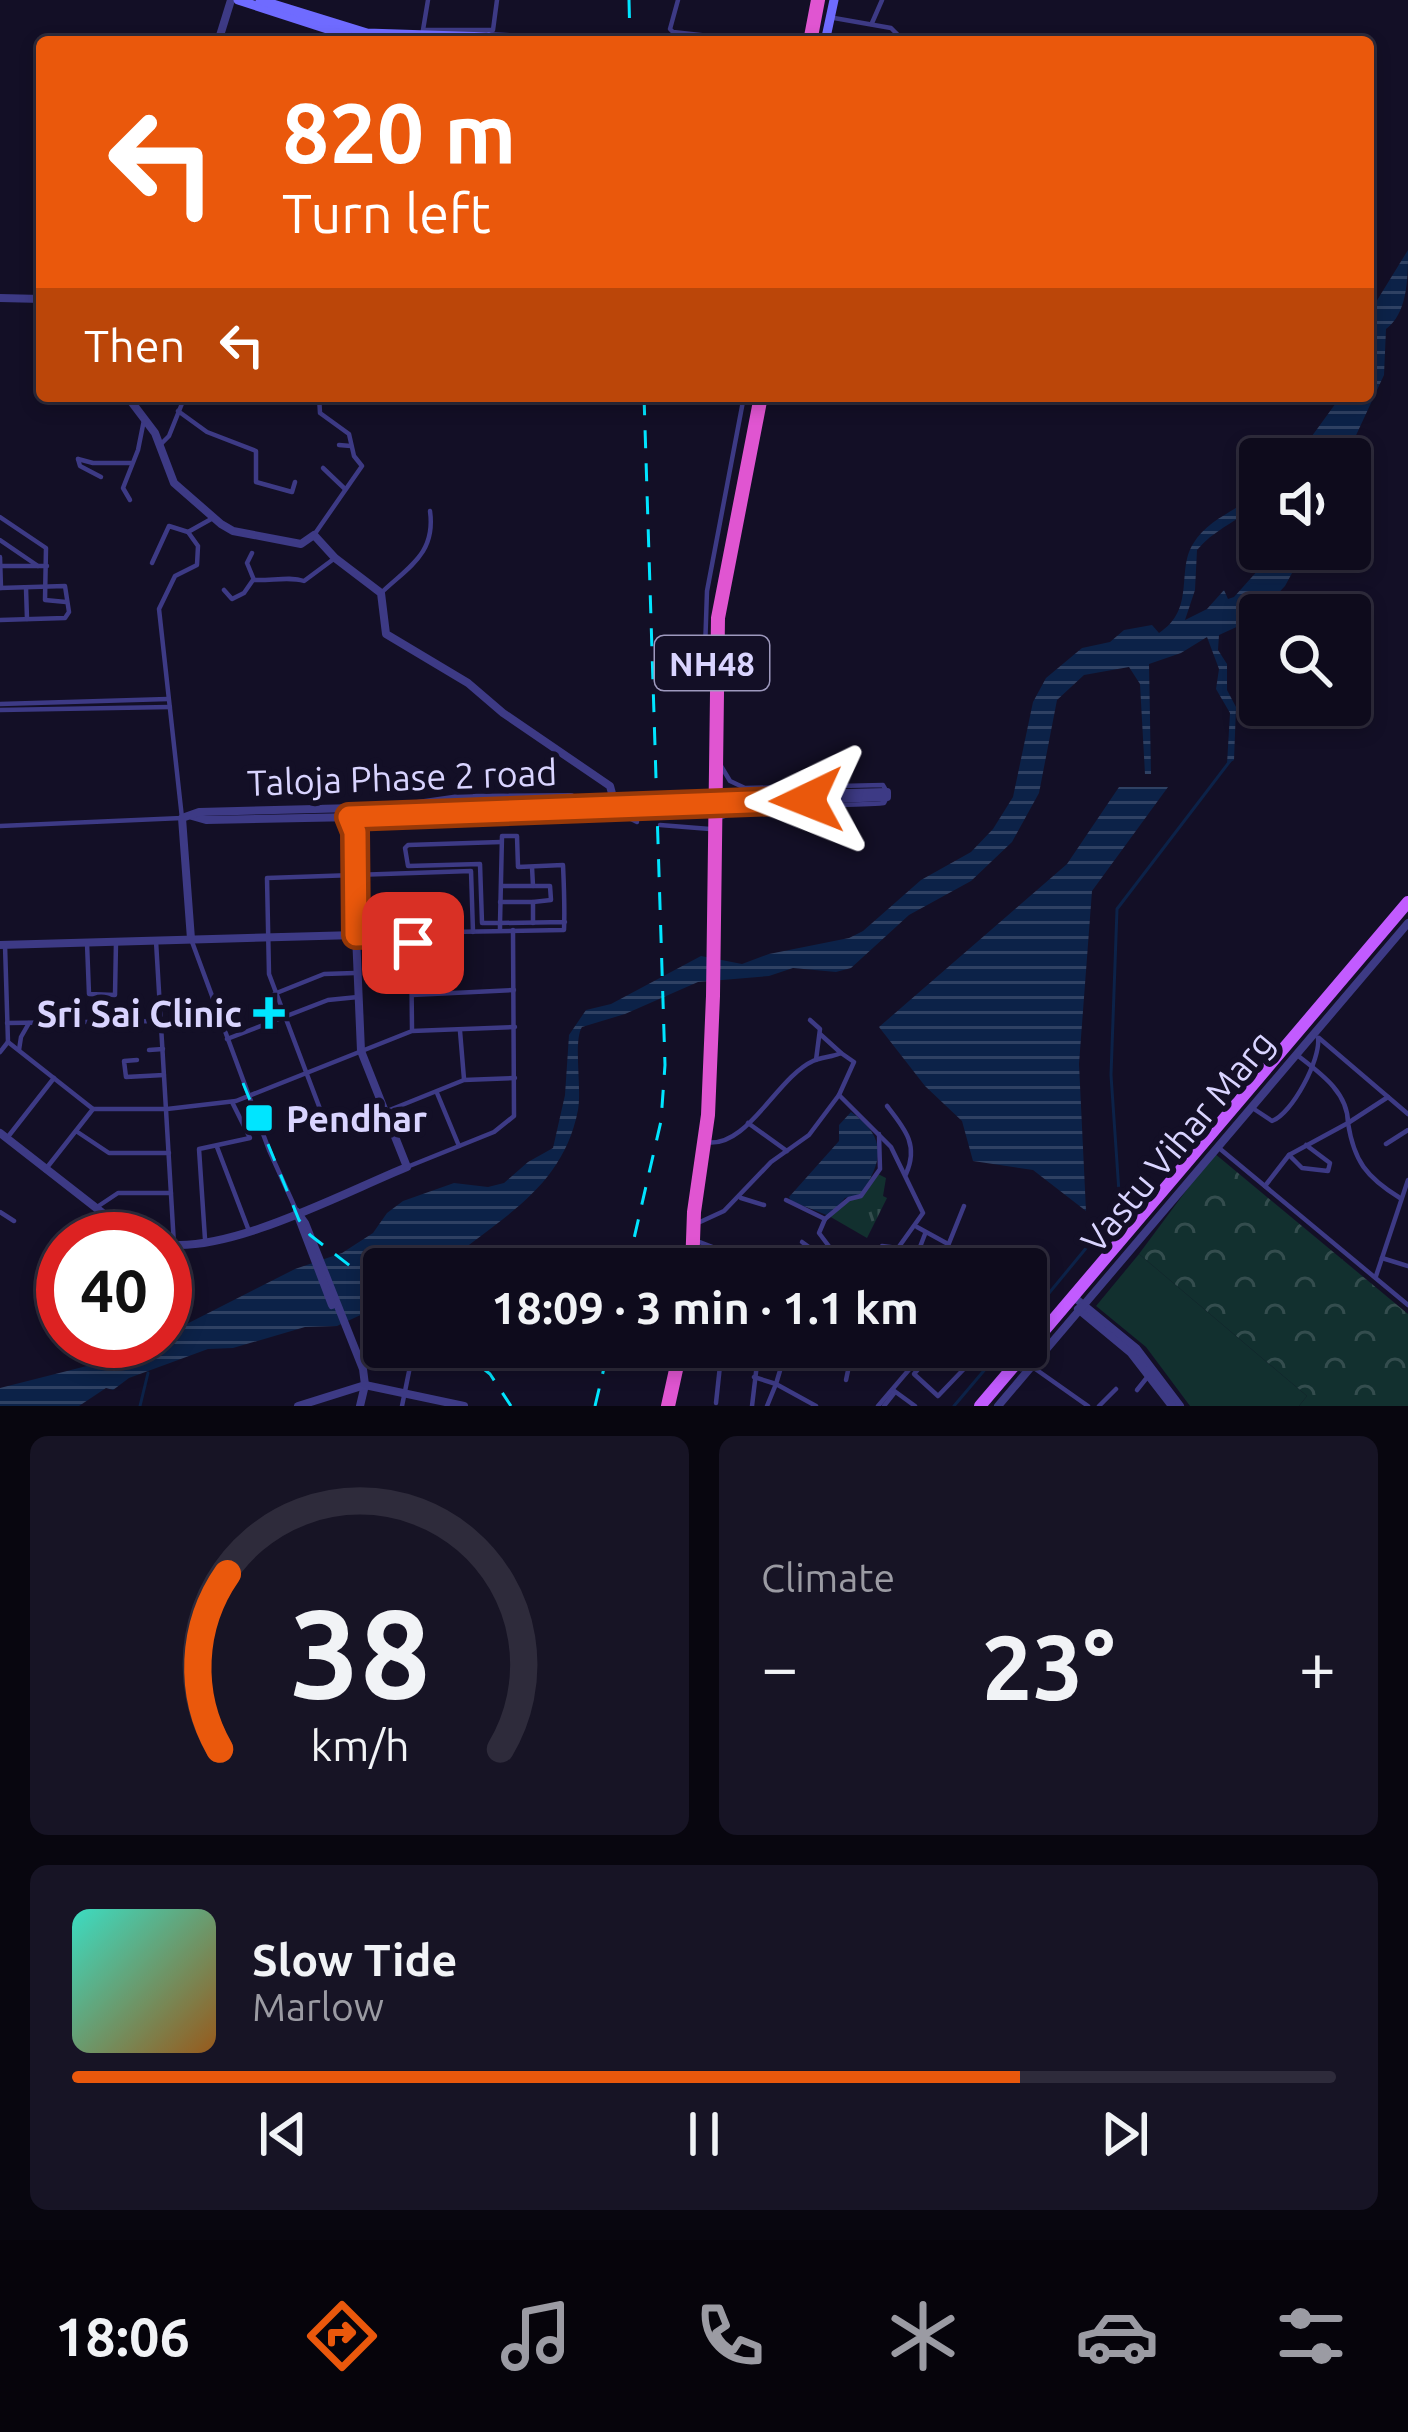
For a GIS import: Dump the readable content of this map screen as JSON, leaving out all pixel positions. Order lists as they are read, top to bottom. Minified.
{"streets":{"highway":["NH48"],"main road":["Vastu Vihar Marg"],"street":["Taloja Phase 2 road"]},"places":{"health":["Sri Sai Clinic"],"transit":["Pendhar"]},"page":{"turn":["820 m","Turn left"],"then":"Then","limit":"40","trip":"18:09 · 3 min · 1.1 km","tile":"Climate","heat":["−","23°","+"],"song":["Slow Tide","Marlow"],"tabs":"18:06","gauge":["38","km/h"]}}
